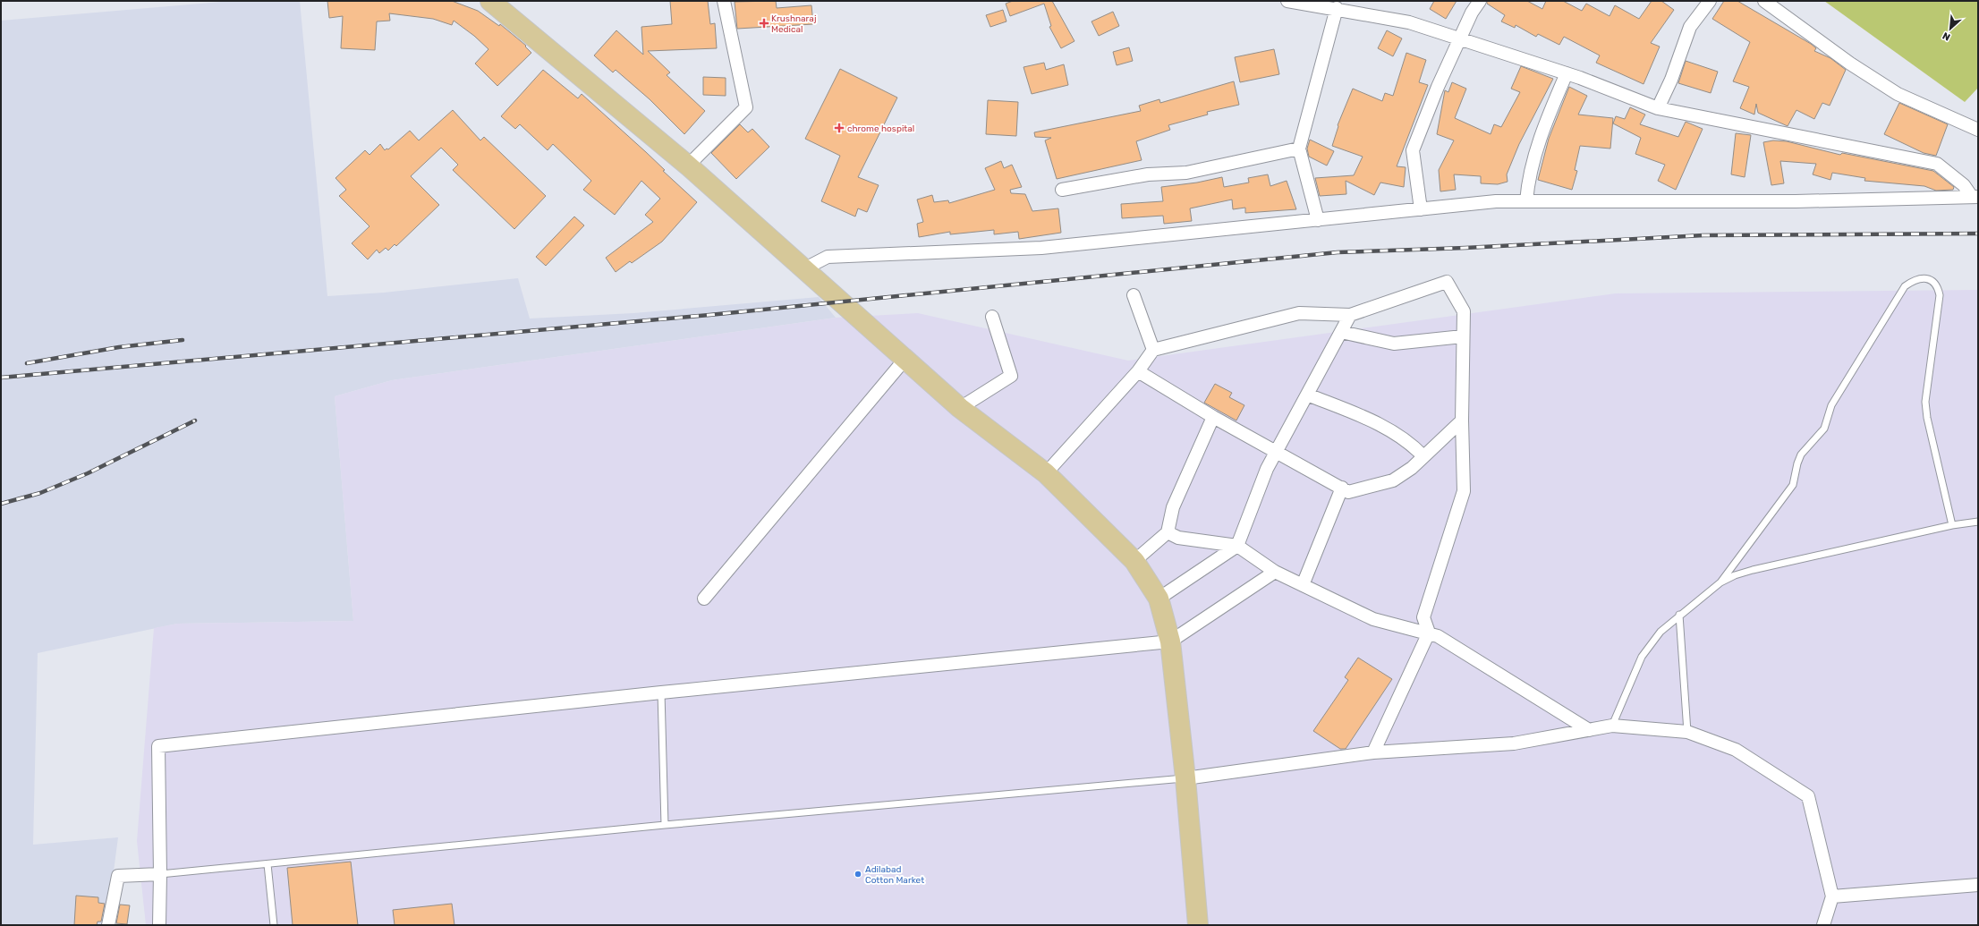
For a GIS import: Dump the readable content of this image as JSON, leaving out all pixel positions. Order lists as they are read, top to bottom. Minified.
{"places":{"health":["Krushnaraj Medical","chrome hospital"],"other":["Adilabad Cotton Market"]},"north":"bottom left"}
